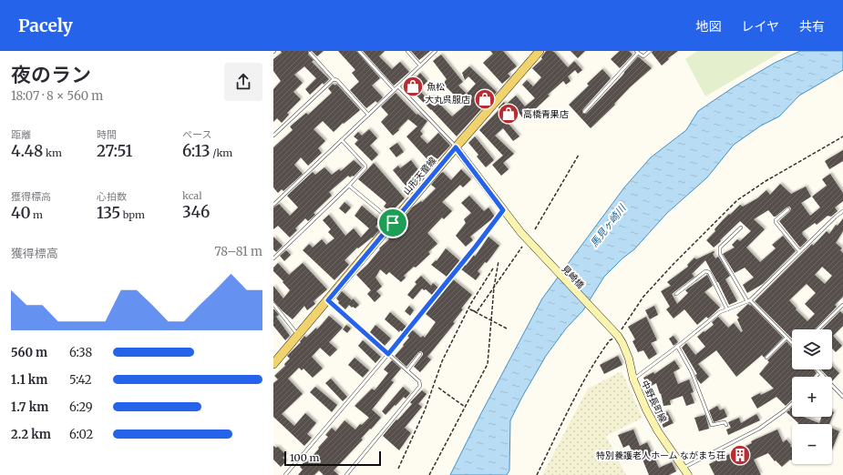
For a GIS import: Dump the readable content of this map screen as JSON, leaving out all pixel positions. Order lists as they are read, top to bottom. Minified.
{"streets":{"main road":["山形天童線","見崎橋","中野長町線"]},"crossings":[["見崎橋","中野長町線"]],"water":["馬見ヶ崎川"],"places":{"shop":["魚松","大丸呉服店","高橋青果店"],"building":["特別養護老人ホーム ながまち荘"]},"scale_bar":"100 m","page":{"header":"Pacely","nav":["地図","レイヤ","共有"],"heading":["夜のラン","18:07 · 8 × 560 m"],"stats":[["距離","4.48 km"],["時間","27:51"],["ペース","6:13 /km"],["獲得標高","40 m"],["心拍数","135 bpm"],["kcal","346"]],"chart":["獲得標高","78–81 m"],"map_buttons":["+","−"],"list":[{"name":"560 m","note":"6:38"},{"name":"1.1 km","note":"5:42"},{"name":"1.7 km","note":"6:29"},{"name":"2.2 km","note":"6:02"}],"scale":"100 m"}}
